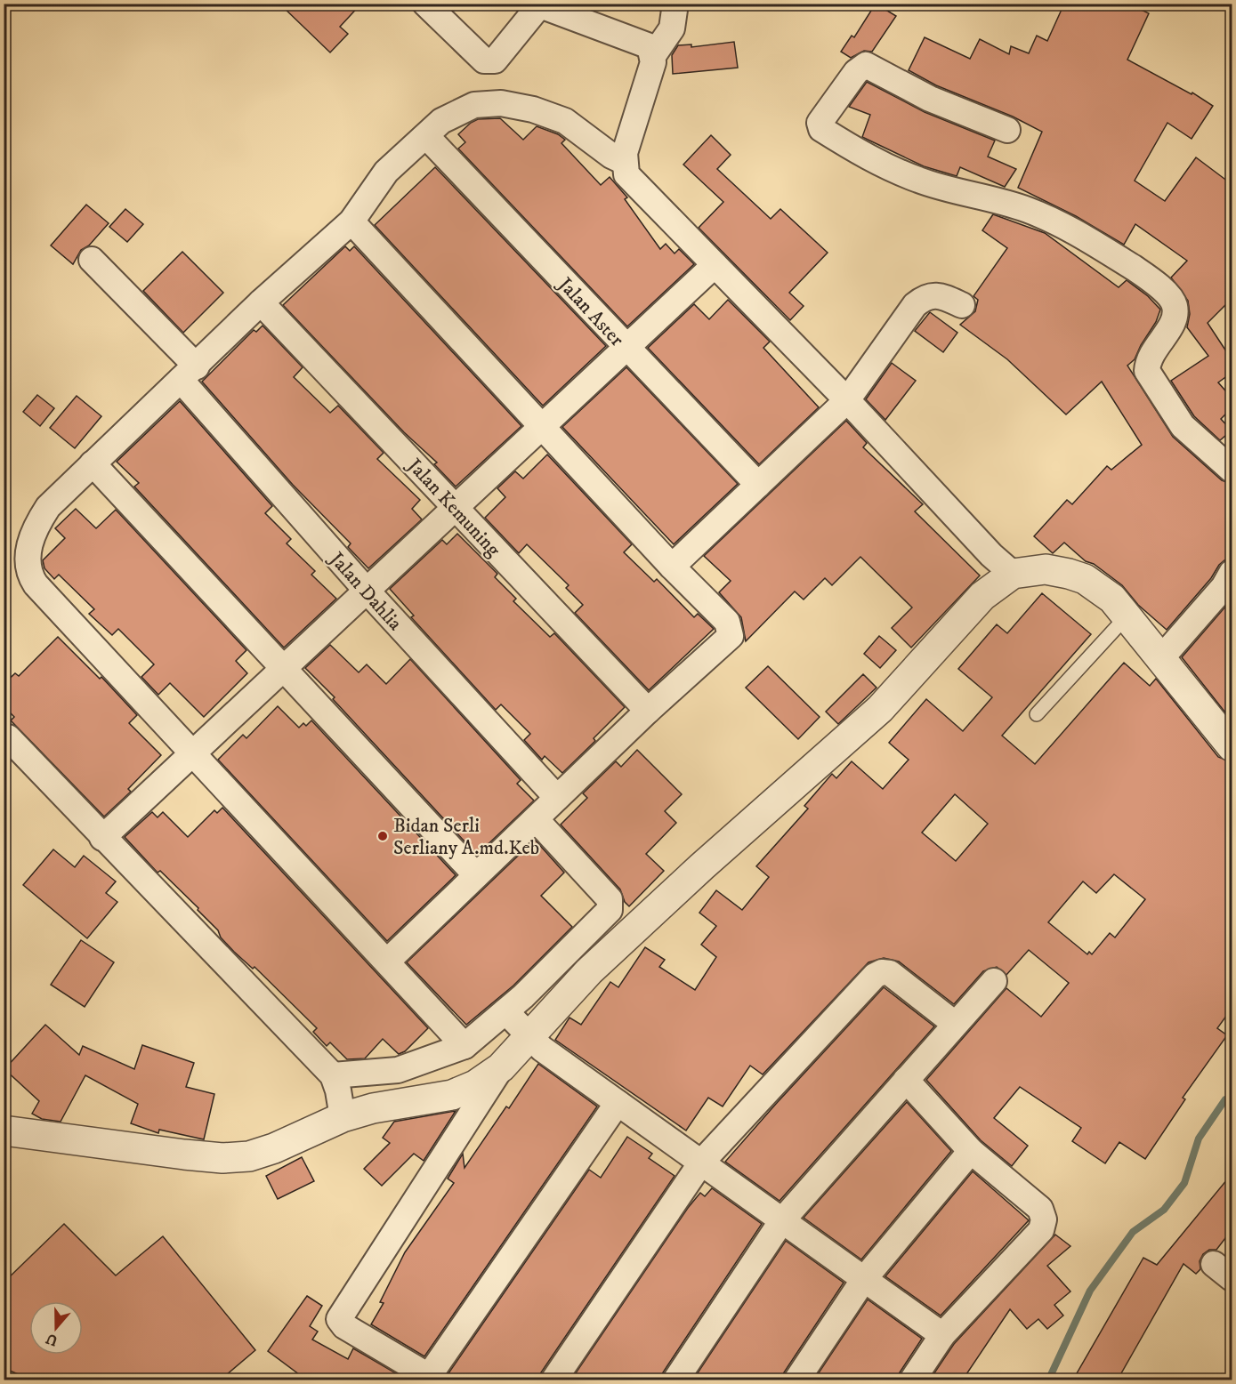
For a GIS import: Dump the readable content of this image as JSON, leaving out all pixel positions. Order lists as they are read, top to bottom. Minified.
{"streets":{"street":["Jalan Aster","Jalan Kemuning","Jalan Dahlia"]},"places":["Bidan Serli Serliany A.md.Keb"],"north":"bottom"}
